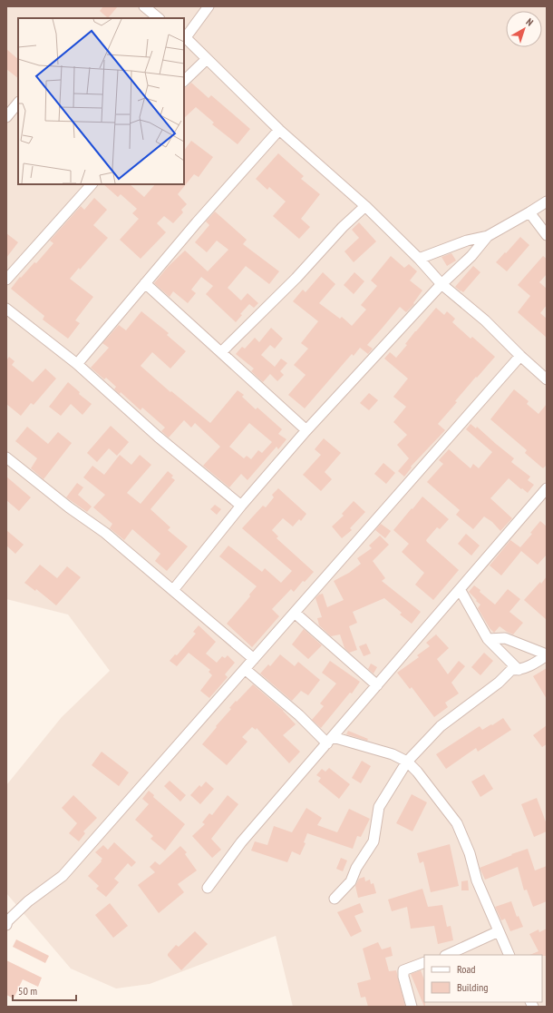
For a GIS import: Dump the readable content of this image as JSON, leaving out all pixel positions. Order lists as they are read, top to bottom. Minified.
{"legend":["Road","Building"],"scale_bar":"50 m","north":"top right"}
